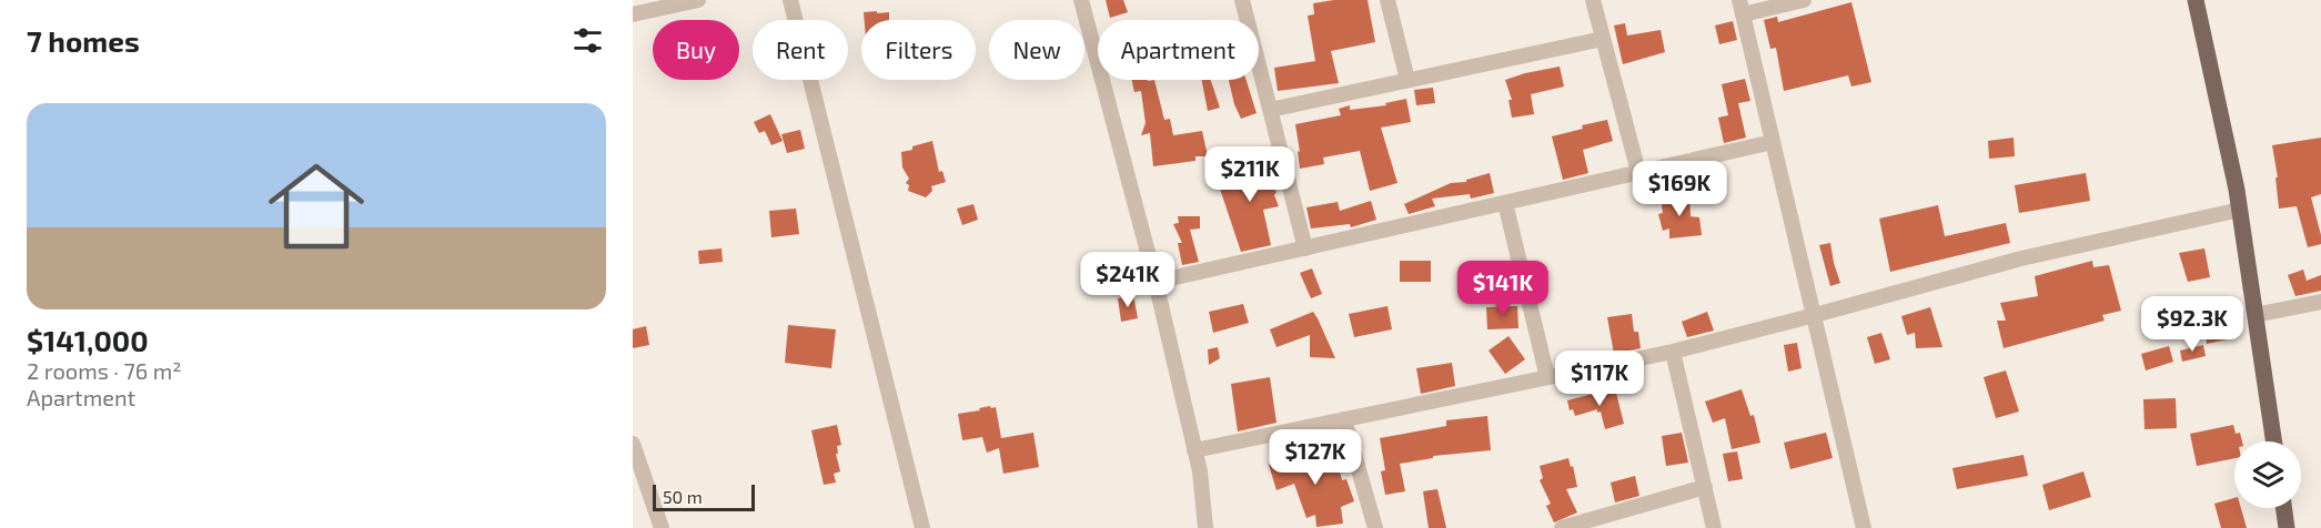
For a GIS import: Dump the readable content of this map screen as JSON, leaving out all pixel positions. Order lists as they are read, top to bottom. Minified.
{"scale_bar":"50 m","page":{"heading":"7 homes","chip":["Buy","Rent","Filters","New","Apartment"],"list":[{"name":"$141,000","note":"2 rooms · 76 m² · Apartment"}],"price":["$211K","$169K","$241K","$141K","$92.3K","$117K","$127K"],"scale":"50 m"}}
